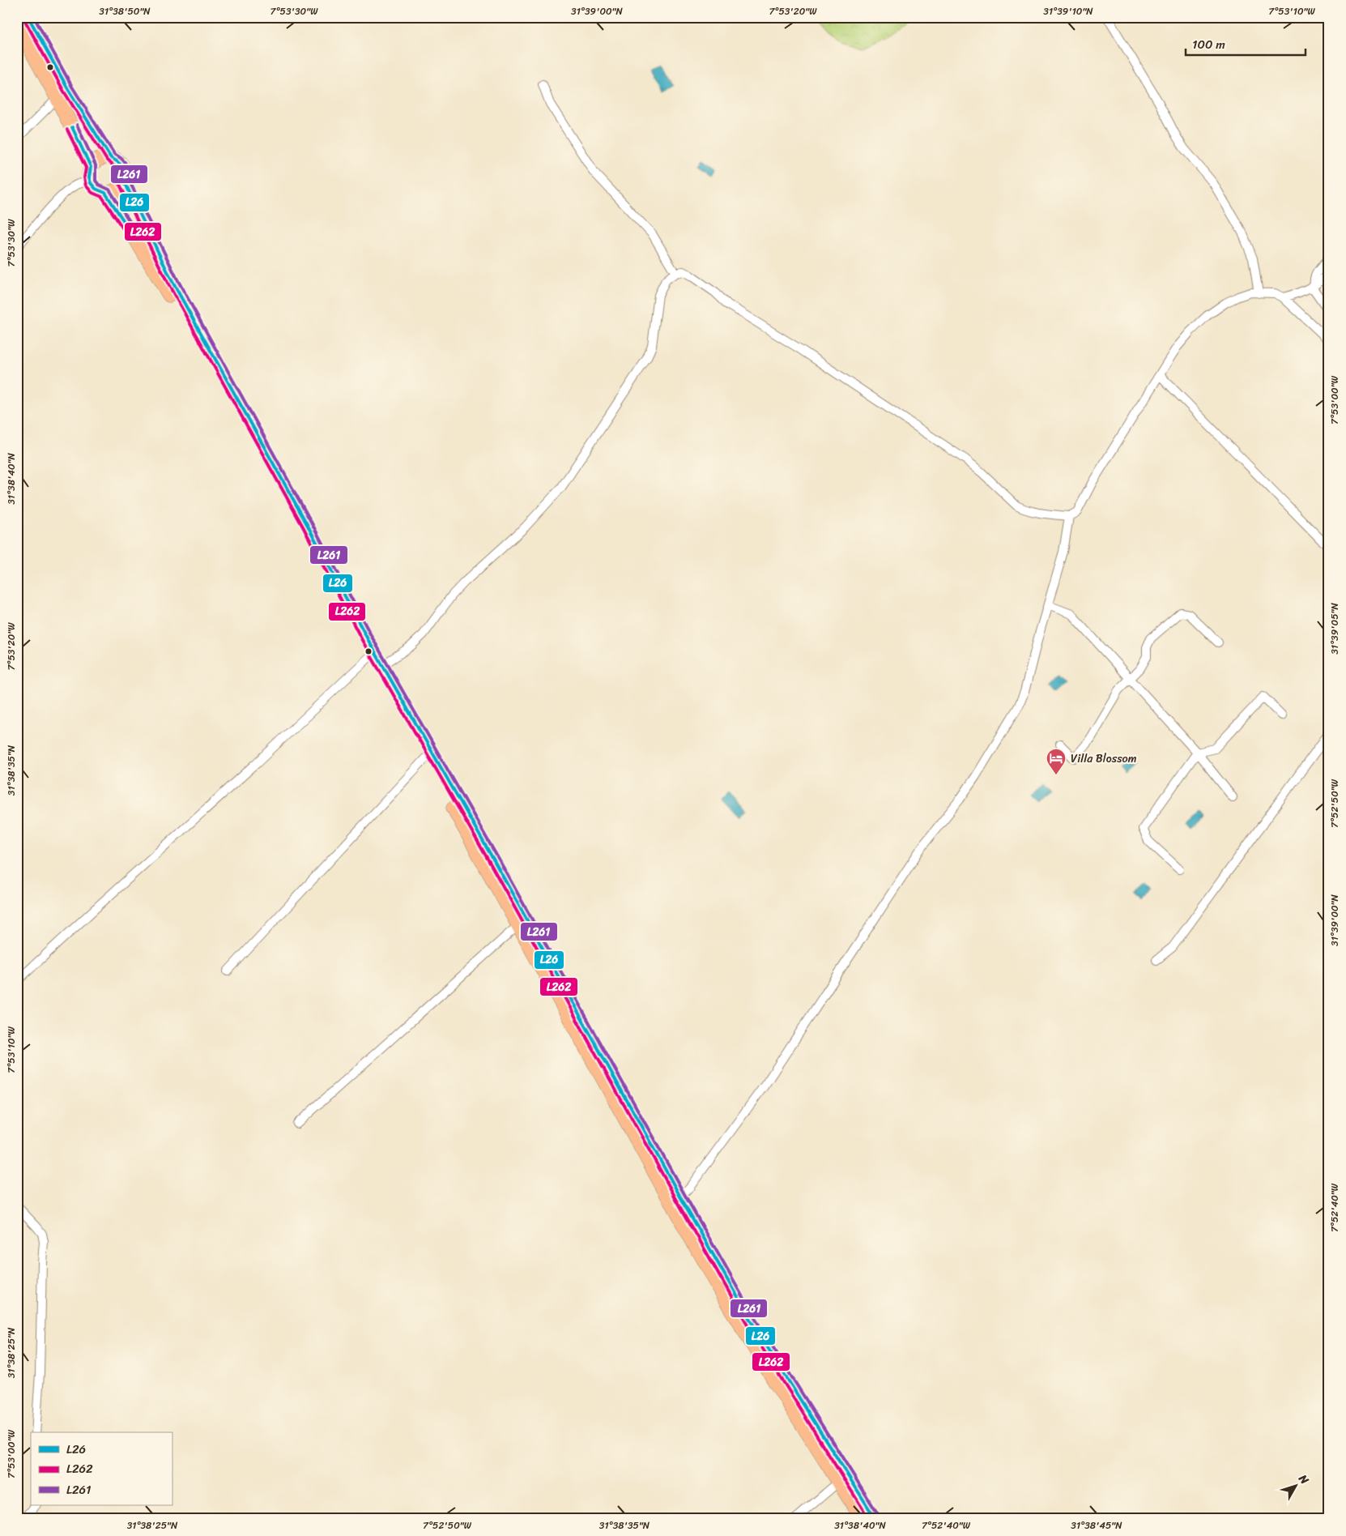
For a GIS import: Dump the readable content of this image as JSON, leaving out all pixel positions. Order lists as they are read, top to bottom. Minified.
{"places":{"hotel":["Villa Blossom"]},"lines":["transit line L26","transit line L261","transit line L262"],"legend":["L26","L262","L261"],"scale_bar":"100 m","north":"top right","coordinates":["31°38'50\"N","7°53'30\"W","31°39'00\"N","7°53'20\"W","31°39'10\"N","7°53'10\"W","7°53'00\"W","31°38'40\"N","31°39'05\"N","31°38'35\"N","7°52'50\"W","7°52'40\"W","31°38'25\"N","31°38'45\"N"]}
